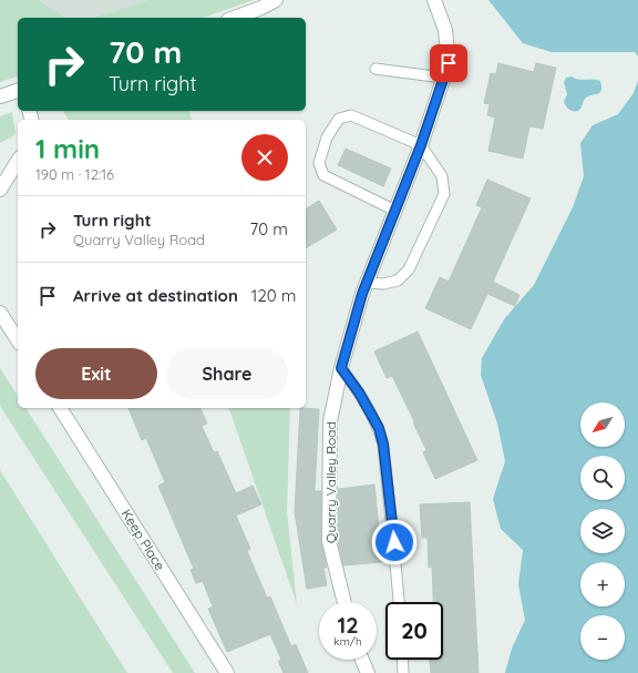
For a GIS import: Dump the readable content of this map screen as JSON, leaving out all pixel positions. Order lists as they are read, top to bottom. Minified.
{"streets":{"street":["Quarry Valley Road","Keep Place"]},"north":"bottom left","page":{"turn":["70 m","Turn right"],"heading":["1 min","190 m · 12:16"],"list":[{"name":"Turn right","note":"Quarry Valley Road","value":"70 m"},{"name":"Arrive at destination","value":"120 m"}],"buttons":["Exit","Share"],"map_buttons":["+","−"],"speed":"12 km/h","limit":"20"}}
